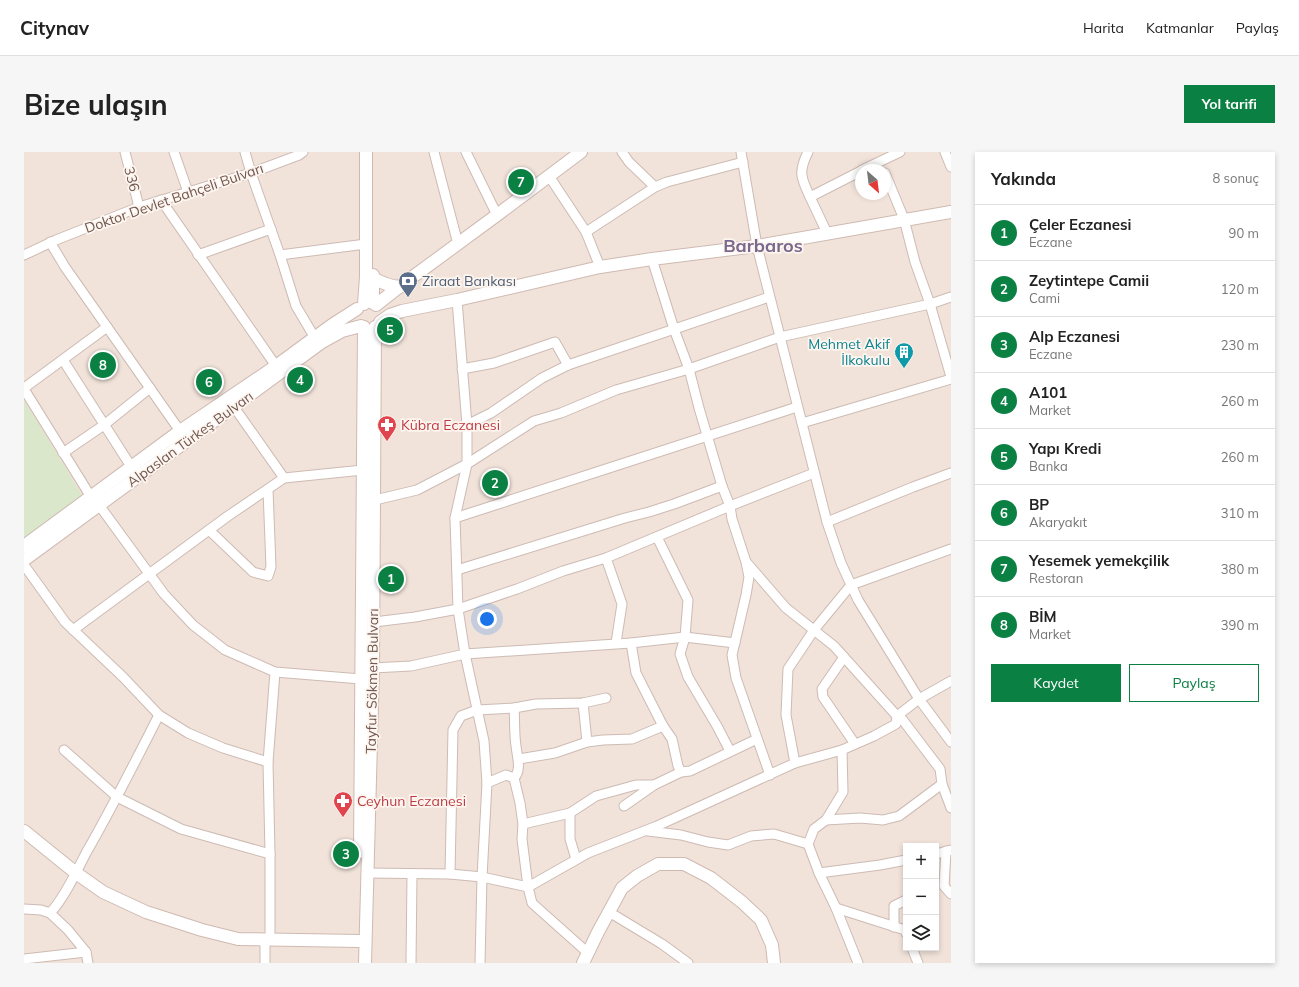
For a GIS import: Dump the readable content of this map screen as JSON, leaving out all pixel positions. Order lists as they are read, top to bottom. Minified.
{"streets":{"main road":["Alpaslan Türkeş Bulvarı","Tayfur Sökmen Bulvarı"],"street":["336","Doktor Devlet Bahçeli Bulvarı"]},"crossings":[["336","Doktor Devlet Bahçeli Bulvarı"],["Alpaslan Türkeş Bulvarı","Tayfur Sökmen Bulvarı"]],"districts":["Barbaros"],"places":{"bank":["Ziraat Bankası"],"building":["Mehmet Akif İlkokulu"],"pharmacy":["Kübra Eczanesi","Ceyhun Eczanesi"]},"north":"bottom right","page":{"header":"Citynav","nav":["Harita","Katmanlar","Paylaş"],"buttons":["Yol tarifi",["Kaydet","Paylaş"]],"title":"Bize ulaşın","heading":["Yakında","8 sonuç"],"pins":["7","5","8","4","6","2","1","3"],"list":[{"mark":"1","name":"Çeler Eczanesi","note":"Eczane","value":"90 m"},{"mark":"2","name":"Zeytintepe Camii","note":"Cami","value":"120 m"},{"mark":"3","name":"Alp Eczanesi","note":"Eczane","value":"230 m"},{"mark":"4","name":"A101","note":"Market","value":"260 m"},{"mark":"5","name":"Yapı Kredi","note":"Banka","value":"260 m"},{"mark":"6","name":"BP","note":"Akaryakıt","value":"310 m"},{"mark":"7","name":"Yesemek yemekçilik","note":"Restoran","value":"380 m"},{"mark":"8","name":"BİM","note":"Market","value":"390 m"}],"map_buttons":["+","−"]}}
